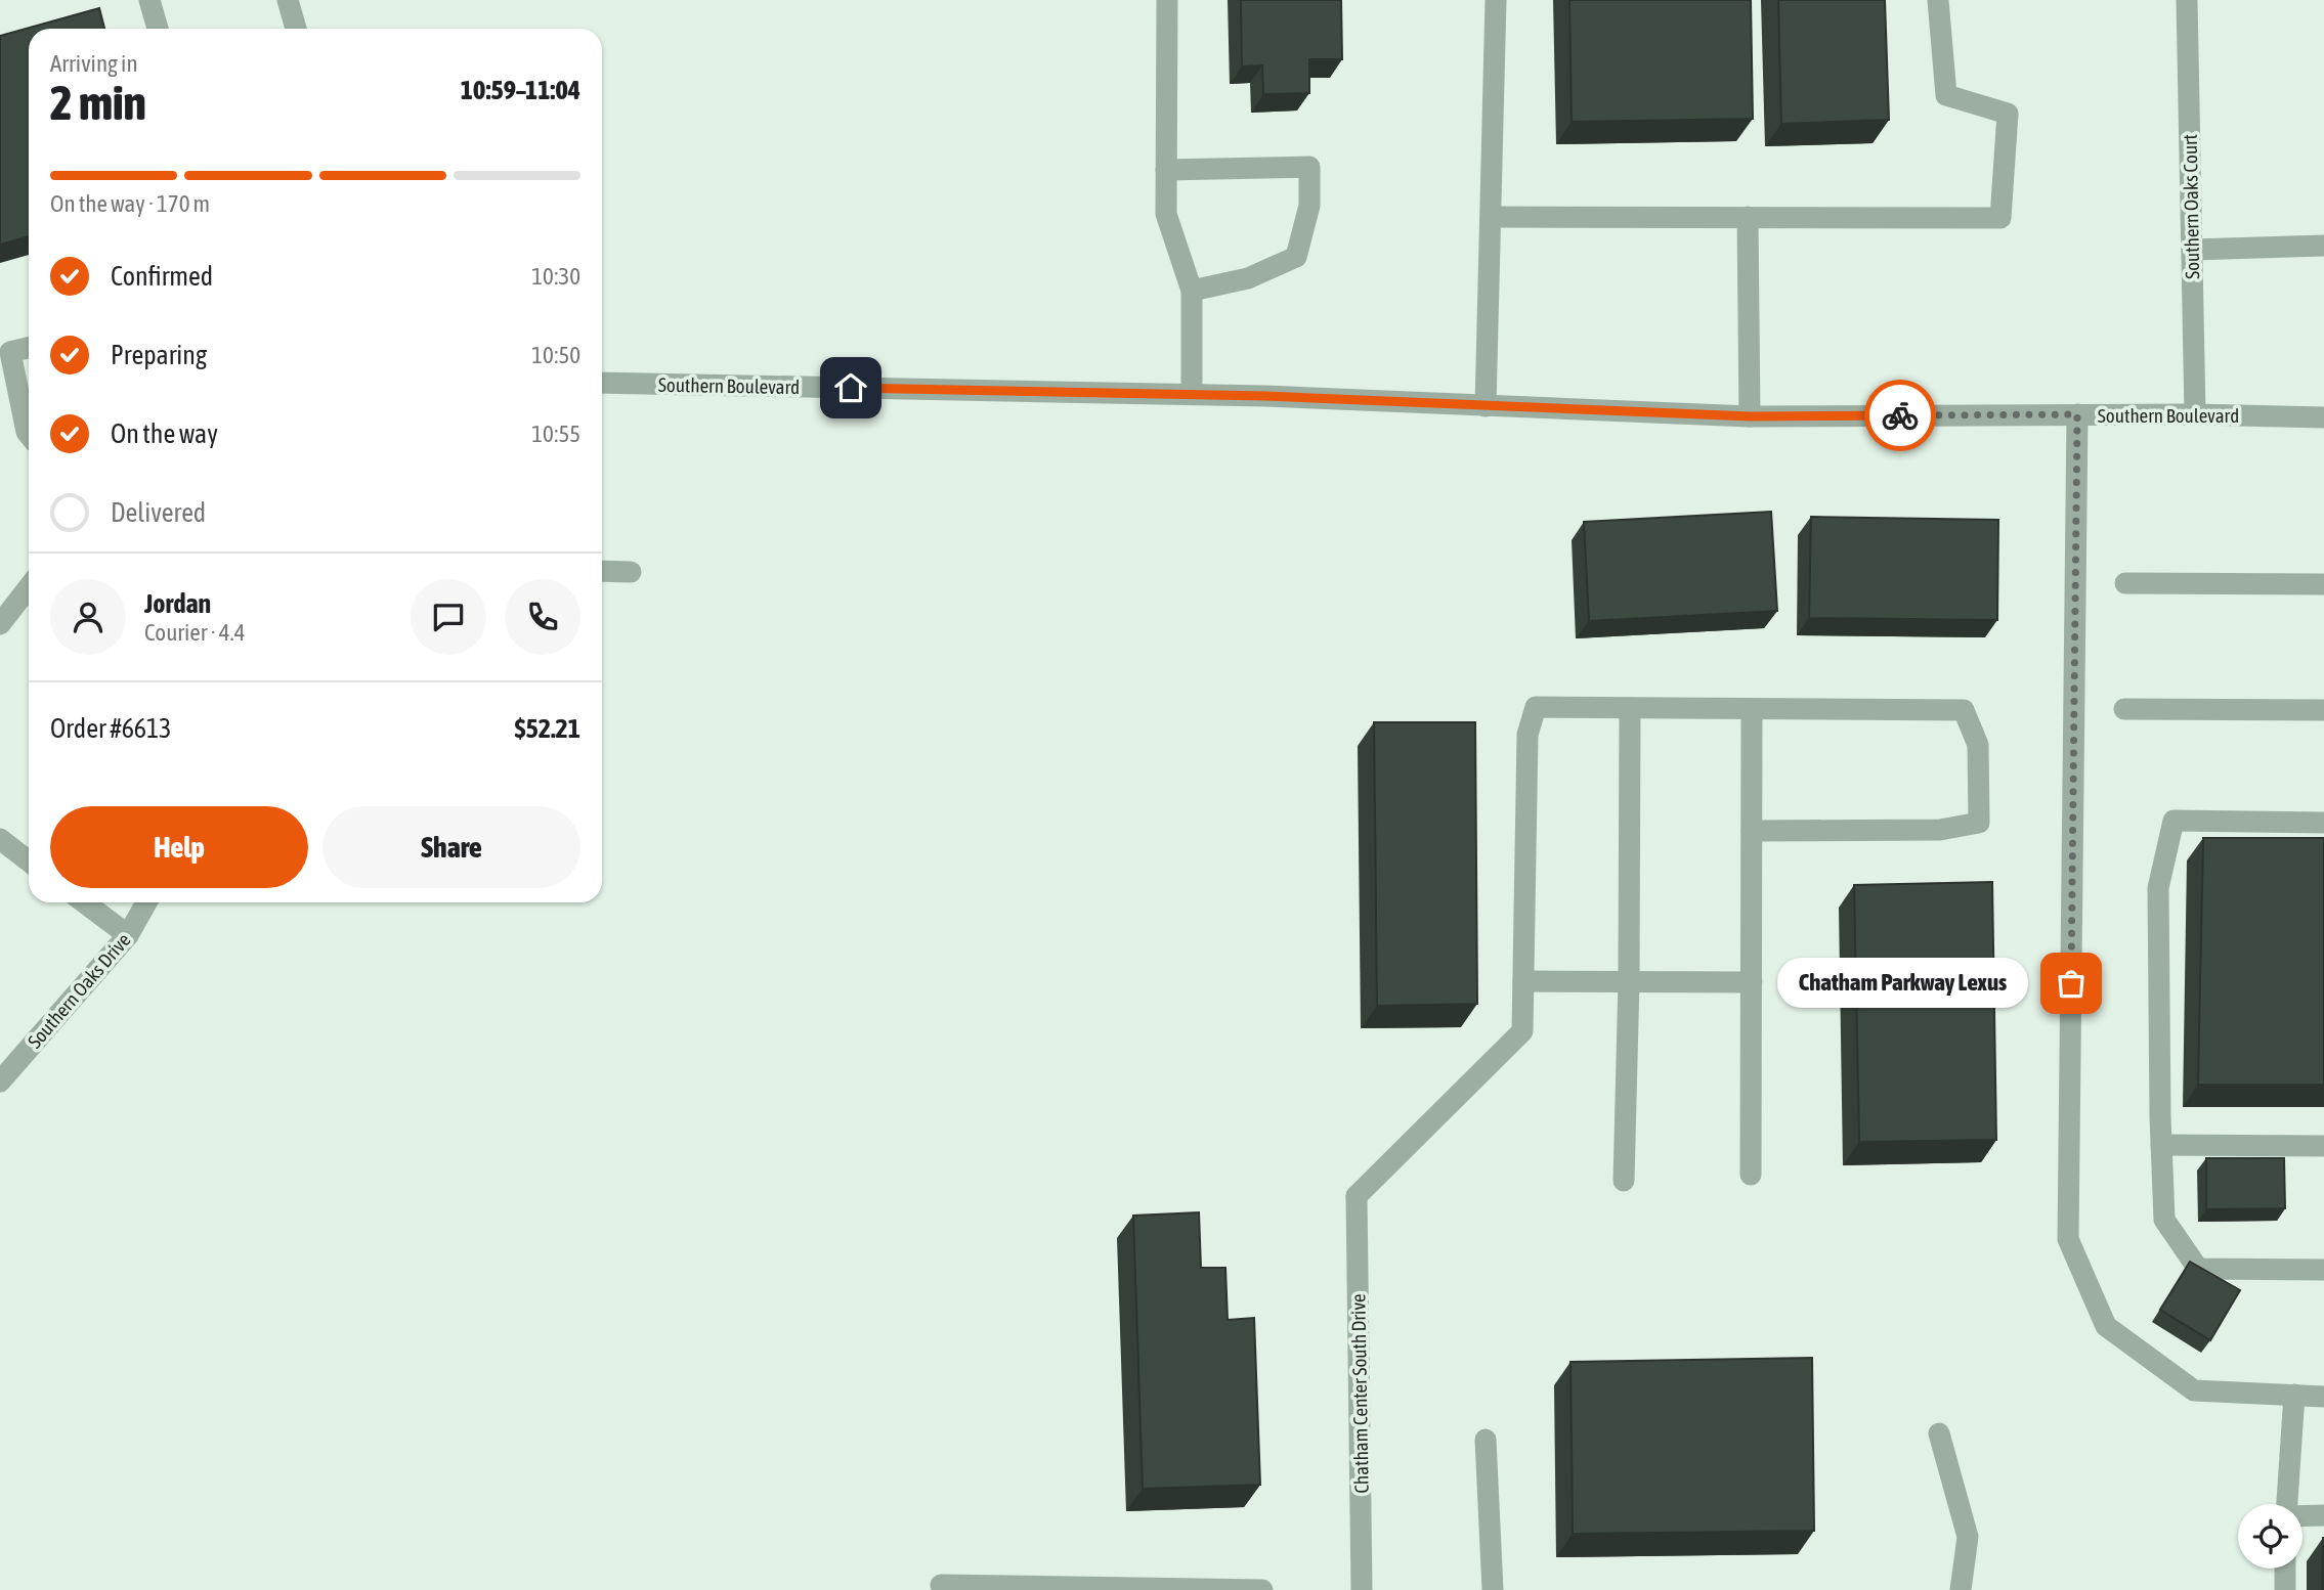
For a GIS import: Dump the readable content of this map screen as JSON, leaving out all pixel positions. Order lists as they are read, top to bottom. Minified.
{"streets":{"street":["Southern Oaks Court","Southern Boulevard","Southern Oaks Drive","Chatham Center South Drive"]},"crossings":[["Southern Oaks Court","Southern Boulevard"]],"places":["Chatham Parkway Lexus"],"page":{"heading":["2 min","Arriving in","10:59–11:04"],"panel":["Jordan","Courier · 4.4","Order #6613","$52.21"],"bar":"On the way · 170 m","list":[["Confirmed","10:30"],["Preparing","10:50"],["On the way","10:55"],"Delivered"],"buttons":["Help","Share"],"bubble":"Chatham Parkway Lexus"}}
